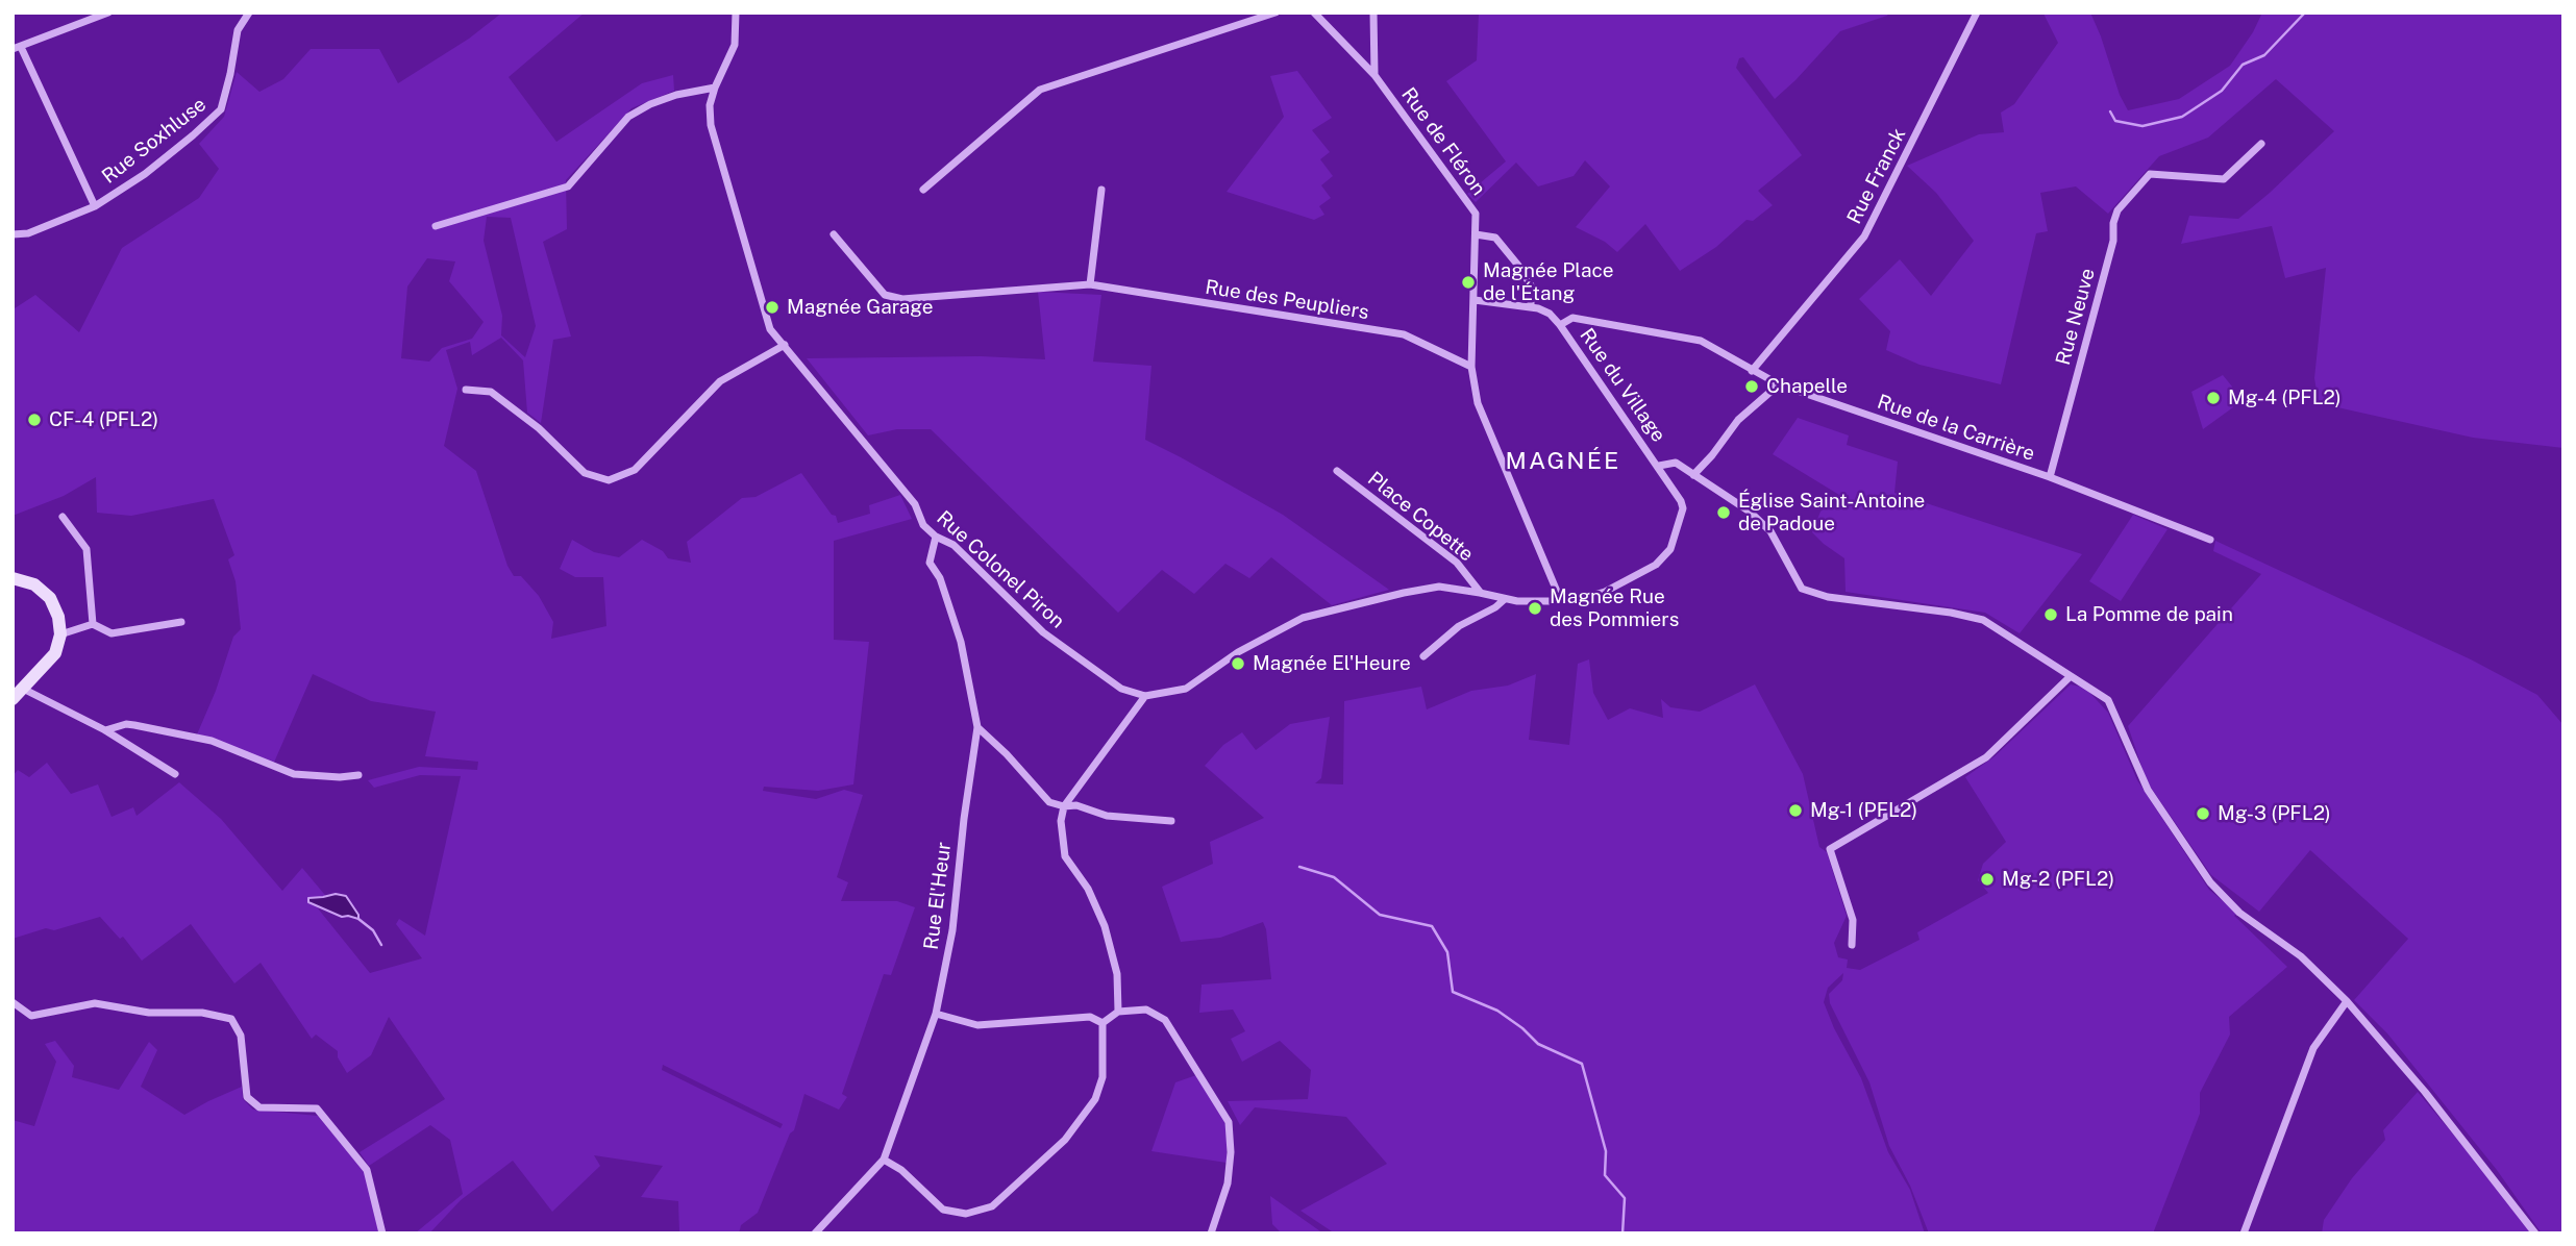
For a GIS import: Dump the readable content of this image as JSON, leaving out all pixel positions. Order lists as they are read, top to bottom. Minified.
{"streets":{"street":["Rue Soxhluse","Rue de Fléron","Rue Franck","Rue des Peupliers","Rue Neuve","Rue du Village","Rue de la Carrière","Place Copette","Rue Colonel Piron","Rue El'Heur"]},"crossings":[["Rue de Fléron","Rue des Peupliers"],["Rue de Fléron","Rue du Village"],["Rue Franck","Rue de la Carrière"],["Rue Neuve","Rue de la Carrière"],["Rue du Village","Rue de la Carrière"],["Rue Colonel Piron","Rue El'Heur"]],"districts":["MAGNÉE"],"places":["Magnée Place de l'Étang","Magnée Garage","Chapelle","Mg-4 (PFL2)","CF-4 (PFL2)","Église Saint-Antoine de Padoue","Magnée Rue des Pommiers","La Pomme de pain","Magnée El'Heure","Mg-1 (PFL2)","Mg-3 (PFL2)","Mg-2 (PFL2)"]}
